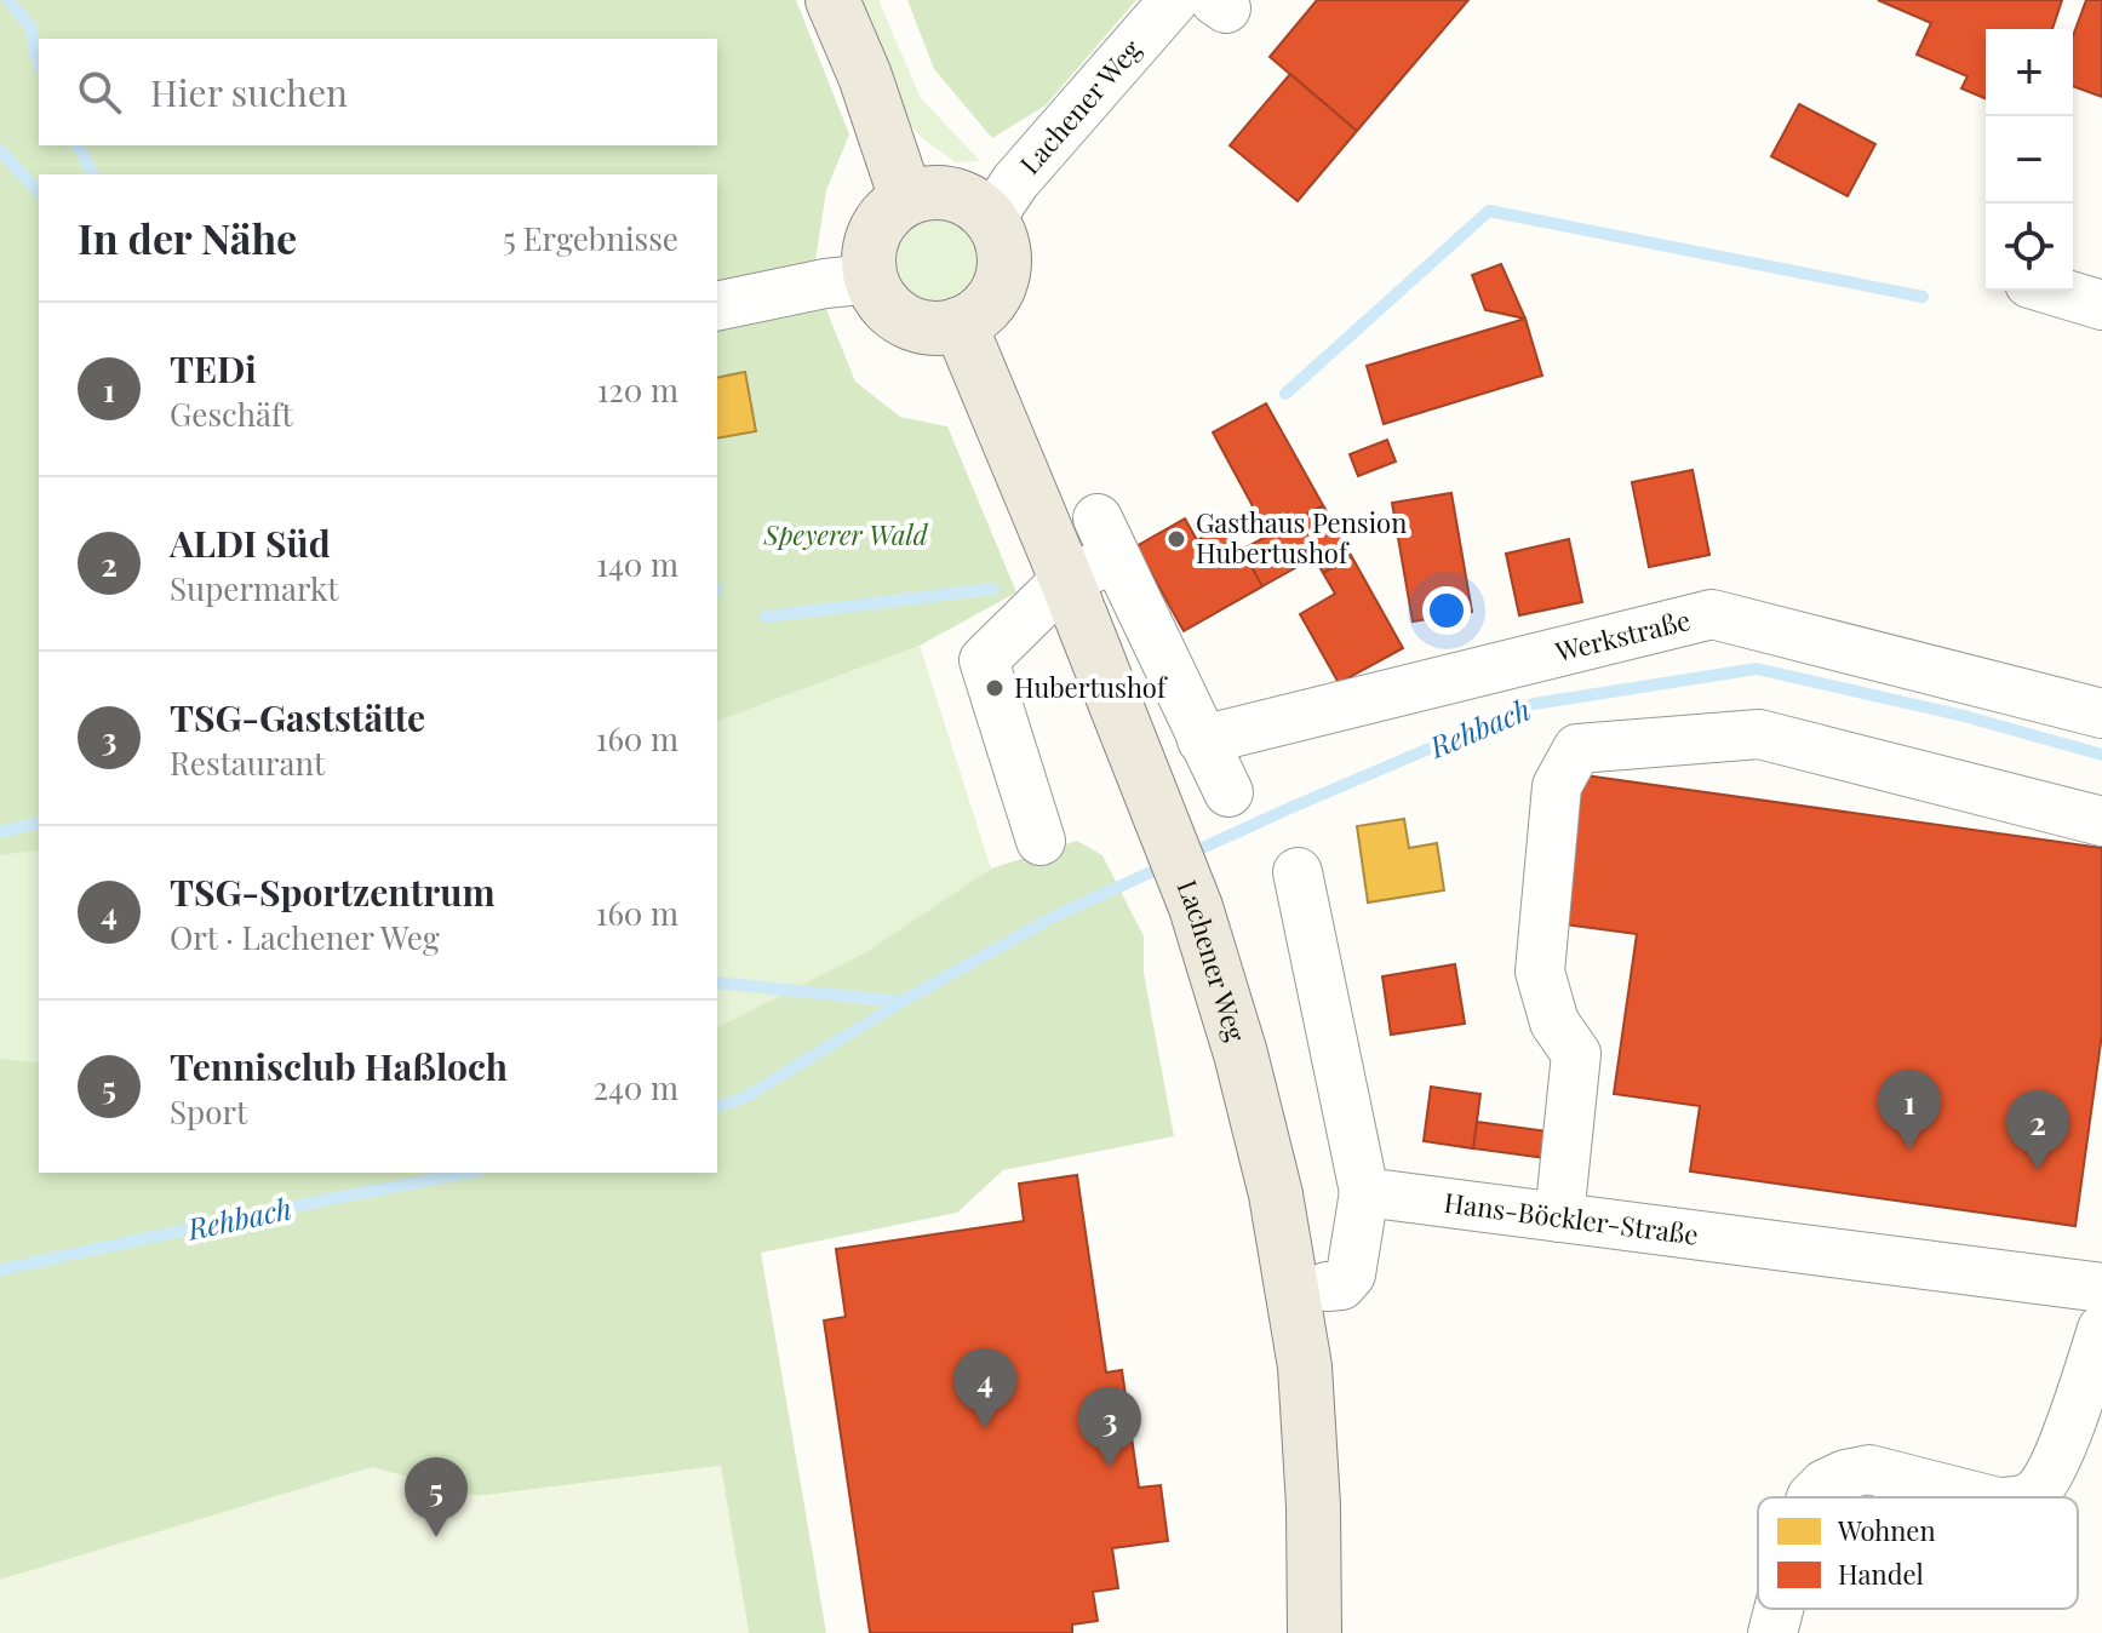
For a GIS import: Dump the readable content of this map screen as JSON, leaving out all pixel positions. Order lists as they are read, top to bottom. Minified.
{"streets":{"main road":["Lachener Weg"],"street":["Werkstraße","Hans-Böckler-Straße"]},"water":["Rehbach"],"parks":["Speyerer Wald"],"places":["Gasthaus Pension Hubertushof","Hubertushof"],"legend":["Wohnen","Handel"],"page":{"map_buttons":["+","−"],"search":"Hier suchen","heading":["In der Nähe","5 Ergebnisse"],"list":[{"mark":"1","name":"TEDi","note":"Geschäft","value":"120 m"},{"mark":"2","name":"ALDI Süd","note":"Supermarkt","value":"140 m"},{"mark":"3","name":"TSG-Gaststätte","note":"Restaurant","value":"160 m"},{"mark":"4","name":"TSG-Sportzentrum","note":"Ort · Lachener Weg","value":"160 m"},{"mark":"5","name":"Tennisclub Haßloch","note":"Sport","value":"240 m"}],"pins":["1","2","4","3","5"]}}
